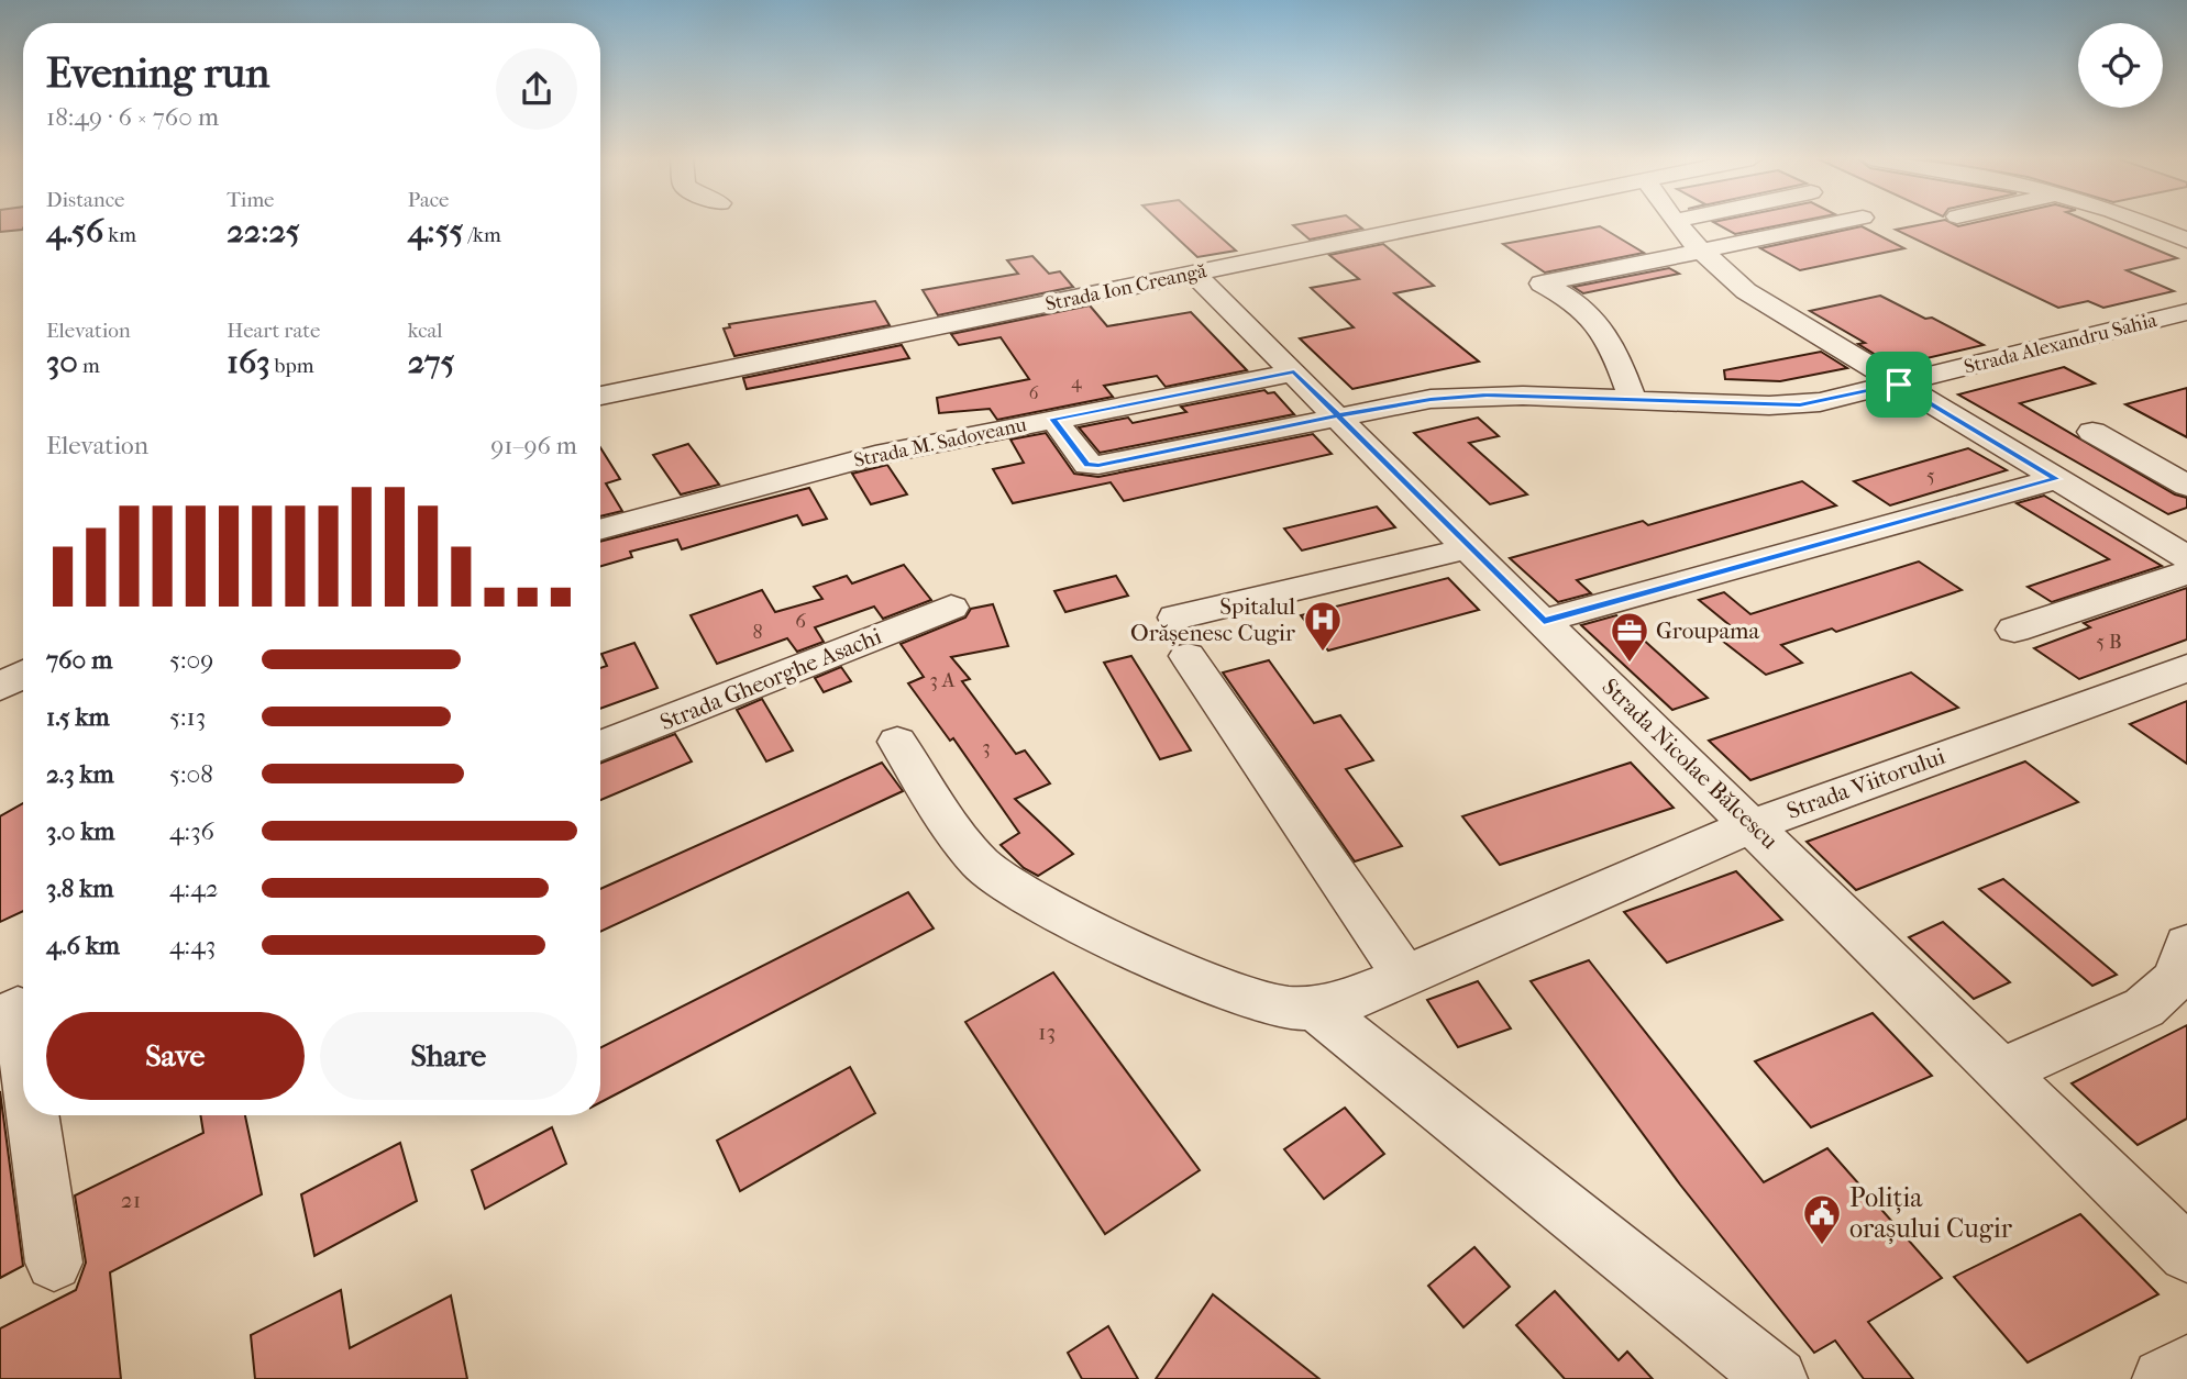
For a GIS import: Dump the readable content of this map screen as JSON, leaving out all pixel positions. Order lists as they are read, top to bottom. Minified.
{"streets":{"street":["Strada Ion Creangă","Strada Alexandru Sahia","Strada M. Sadoveanu","Strada Gheorghe Asachi","Strada Nicolae Bălcescu","Strada Viitorului"]},"crossings":[["Strada Ion Creangă","Strada Nicolae Bălcescu"],["Strada Alexandru Sahia","Strada M. Sadoveanu"],["Strada Alexandru Sahia","Strada Nicolae Bălcescu"],["Strada M. Sadoveanu","Strada Nicolae Bălcescu"],["Strada Nicolae Bălcescu","Strada Viitorului"]],"places":{"hospital":["Spitalul Orășenesc Cugir"],"office":["Groupama"],"public building":["Poliția orașului Cugir"]},"house_numbers":["4","6","5","6","8","5 B","3 A","3","13","21"],"page":{"heading":["Evening run","18:49 · 6 × 760 m"],"stats":[["Distance","4.56 km"],["Time","22:25"],["Pace","4:55 /km"],["Elevation","30 m"],["Heart rate","163 bpm"],["kcal","275"]],"chart":["Elevation","91–96 m"],"list":[{"name":"760 m","note":"5:09"},{"name":"1.5 km","note":"5:13"},{"name":"2.3 km","note":"5:08"},{"name":"3.0 km","note":"4:36"},{"name":"3.8 km","note":"4:42"},{"name":"4.6 km","note":"4:43"}],"buttons":["Save","Share"]}}
